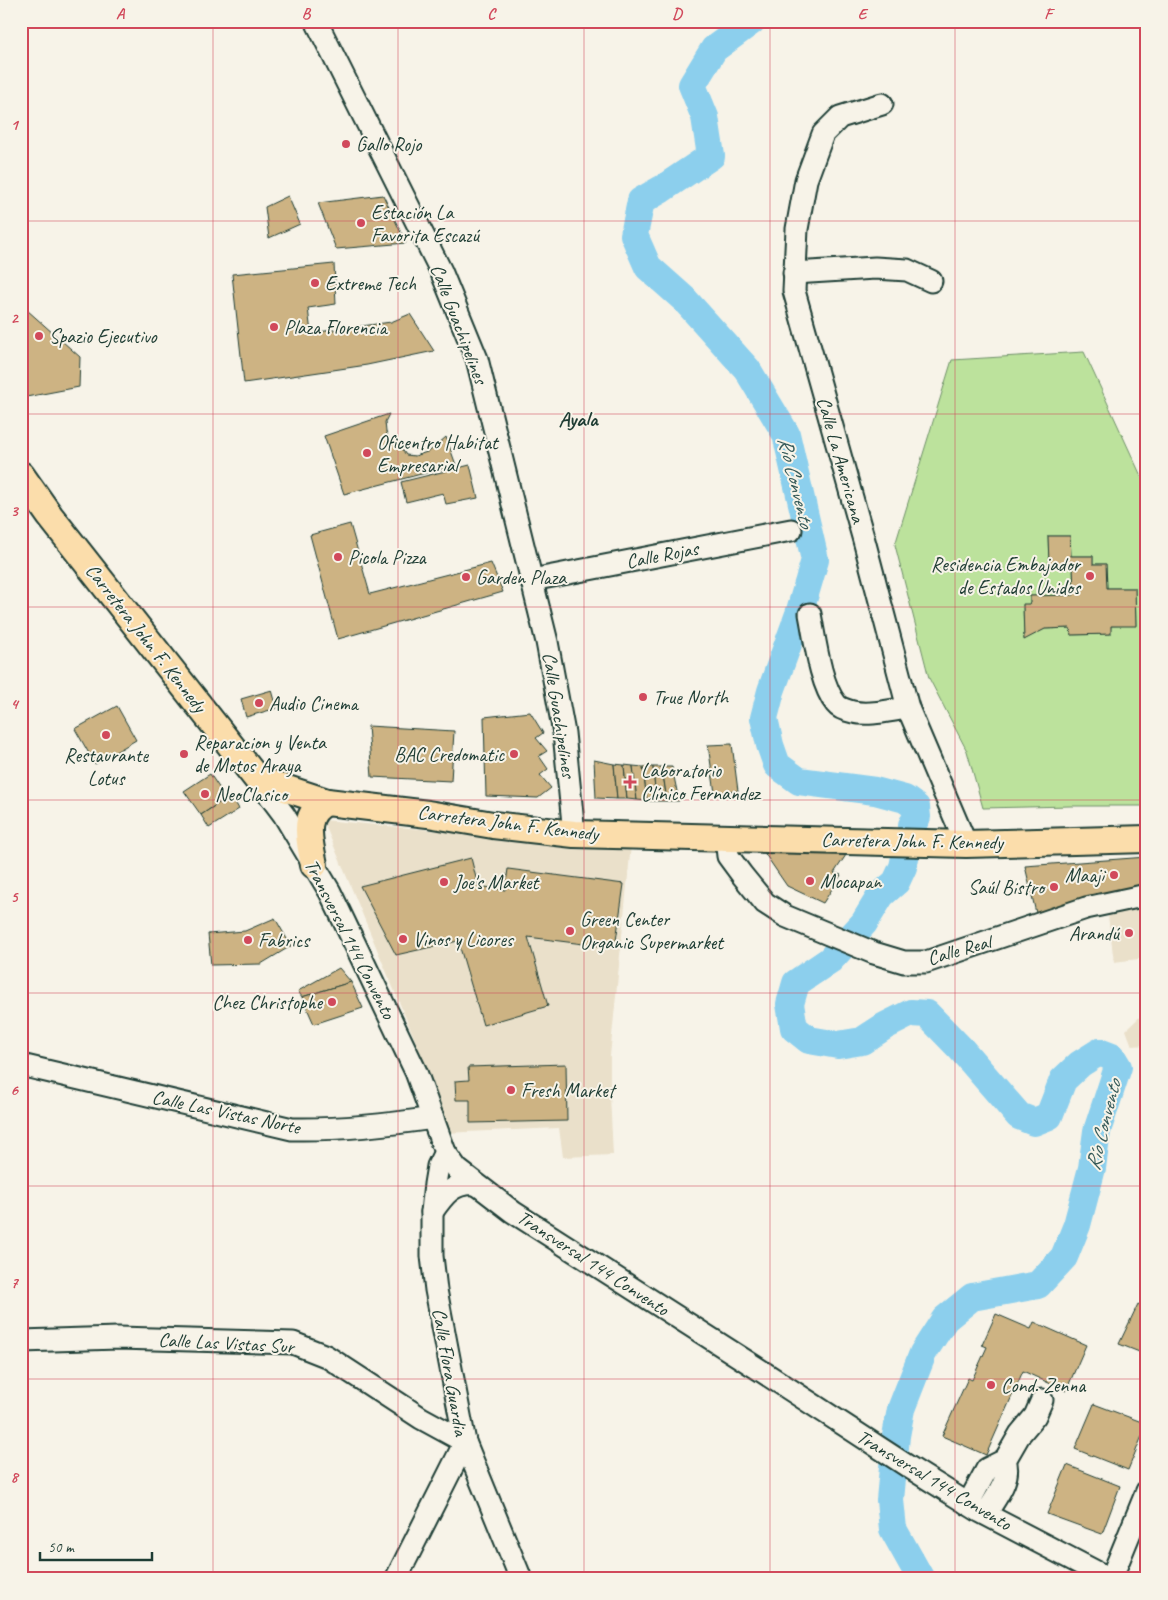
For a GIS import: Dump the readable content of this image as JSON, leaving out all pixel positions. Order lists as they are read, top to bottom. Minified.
{"streets":{"main road":["Carretera John F. Kennedy"],"street":["Calle Guachipelines","Calle La Americana","Calle Rojas","Transversal 144 Convento","Calle Real","Calle Las Vistas Norte","Calle Las Vistas Sur","Calle Flora Guardia"]},"crossings":[["Calle Guachipelines","Calle Rojas"],["Calle Guachipelines","Carretera John F. Kennedy"],["Calle La Americana","Carretera John F. Kennedy"],["Carretera John F. Kennedy","Transversal 144 Convento"],["Carretera John F. Kennedy","Calle Real"],["Transversal 144 Convento","Calle Las Vistas Norte"],["Transversal 144 Convento","Calle Flora Guardia"],["Calle Las Vistas Sur","Calle Flora Guardia"]],"districts":["Ayala"],"water":["Río Convento"],"places":{"other":["Gallo Rojo","Estación La Favorita Escazú","Extreme Tech","Plaza Florencia","Spazio Ejecutivo","Oficentro Habitat Empresarial","Picola Pizza","Residencia Embajador de Estados Unidos","Garden Plaza","True North","Audio Cinema","Restaurante Lotus","Reparacion y Venta de Motos Araya","BAC Credomatic","NeoClasico","Maaji","Mocapan","Joe's Market","Saúl Bistro","Green Center Organic Supermarket","Arandú","Vinos y Licores","Fabrics","Chez Christophe","Fresh Market","Cond. Zenna"],"health":["Laboratorio Clínico Fernandez"]},"scale_bar":"50 m","grid":{"columns":["A","B","C","D","E","F"],"rows":["1","2","3","4","5","6","7","8"]}}
